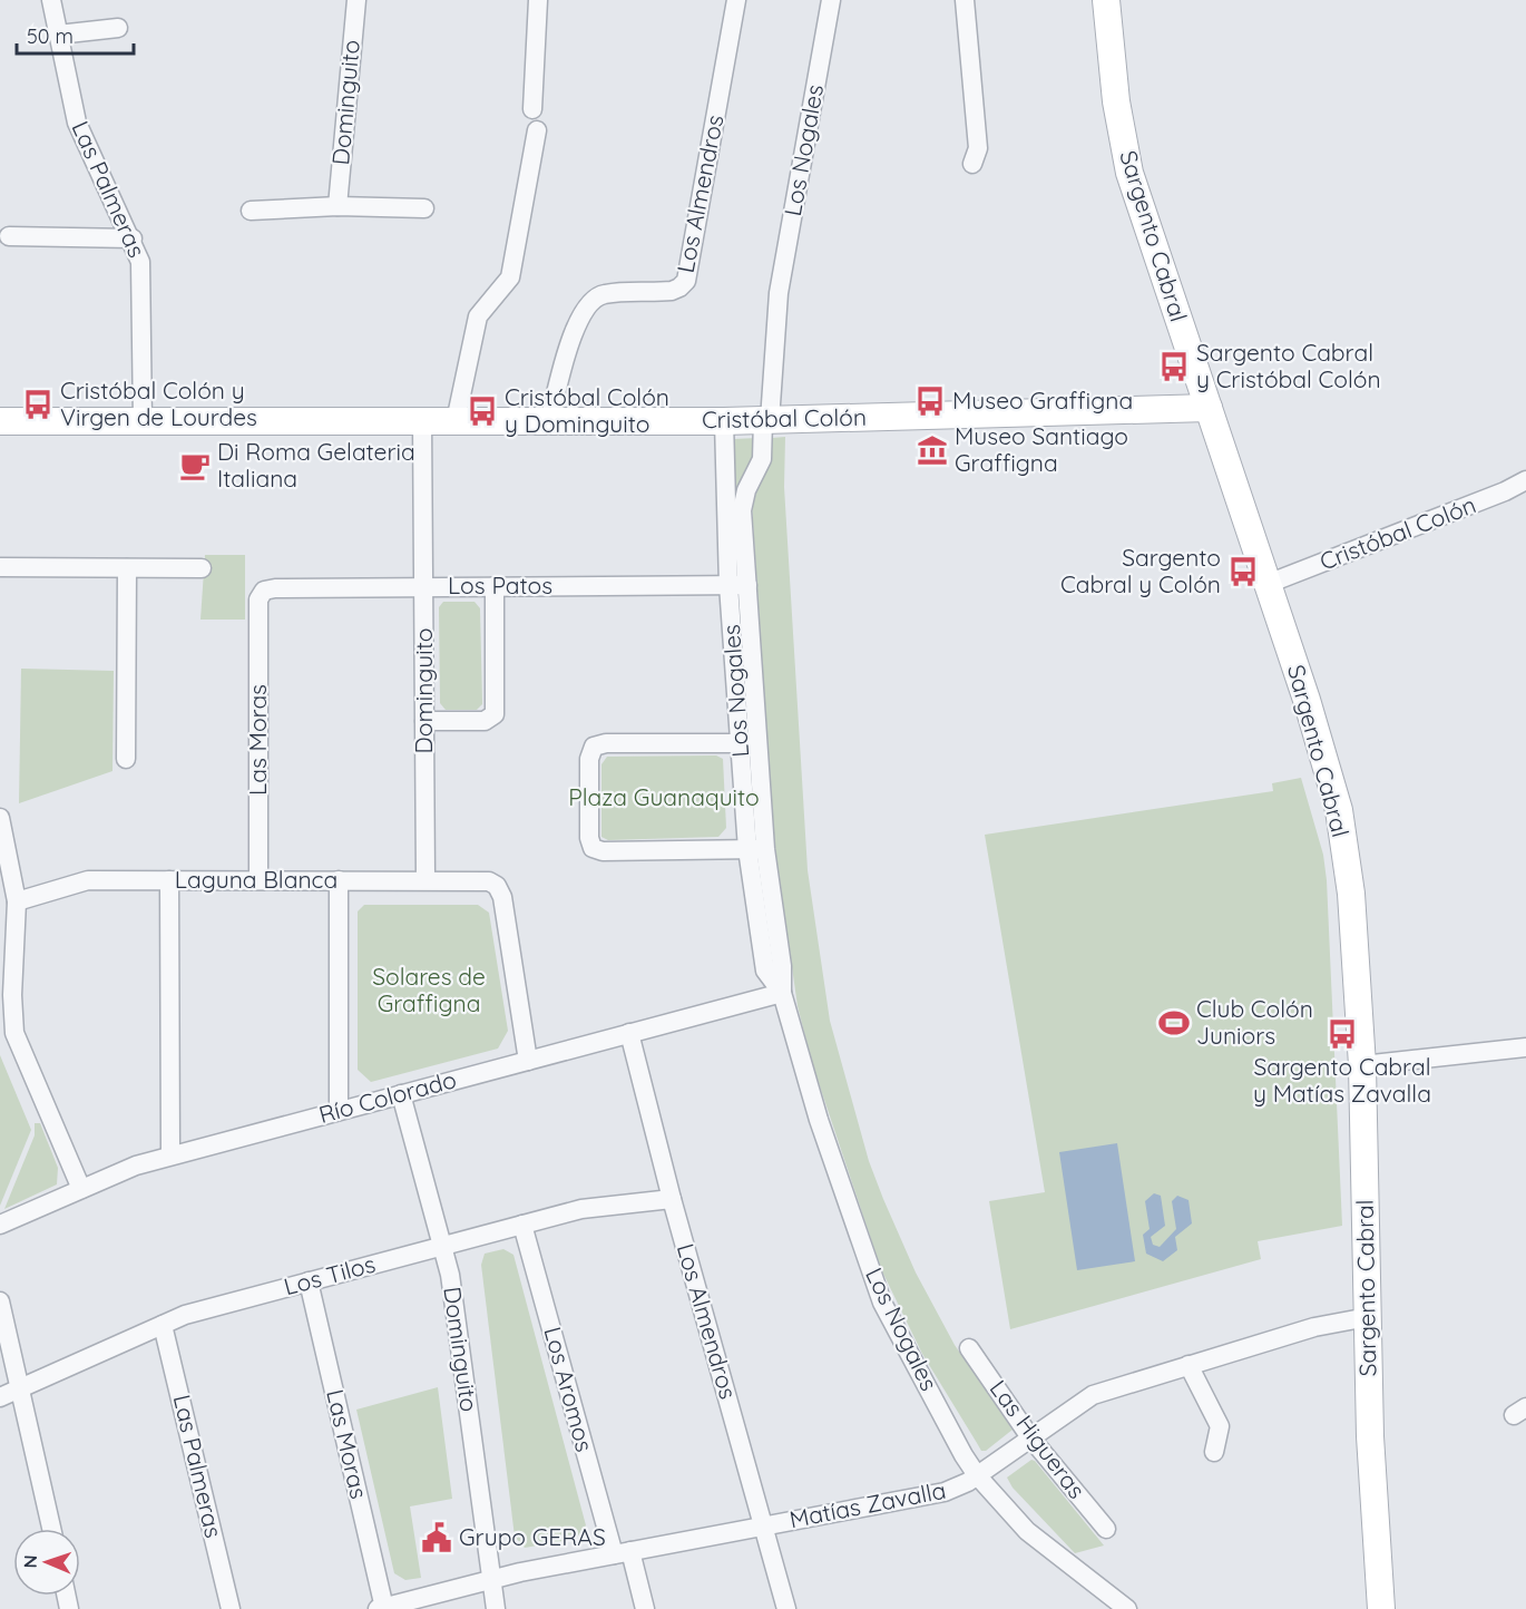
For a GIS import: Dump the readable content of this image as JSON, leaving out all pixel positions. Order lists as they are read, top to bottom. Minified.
{"streets":{"main road":["Sargento Cabral","Cristóbal Colón"],"street":["Dominguito","Los Nogales","Las Palmeras","Los Almendros","Los Patos","Las Moras","Laguna Blanca","Río Colorado","Los Tilos","Los Aromos","Las Higueras","Matías Zavalla"]},"crossings":[["Dominguito","Cristóbal Colón"],["Dominguito","Los Patos"],["Dominguito","Laguna Blanca"],["Dominguito","Río Colorado"],["Dominguito","Los Tilos"],["Dominguito","Matías Zavalla"],["Los Nogales","Cristóbal Colón"],["Los Nogales","Los Patos"],["Los Nogales","Río Colorado"],["Los Nogales","Matías Zavalla"],["Las Palmeras","Cristóbal Colón"],["Las Palmeras","Los Tilos"],["Los Almendros","Cristóbal Colón"],["Los Almendros","Río Colorado"],["Los Almendros","Los Tilos"],["Los Almendros","Matías Zavalla"],["Sargento Cabral","Cristóbal Colón"],["Sargento Cabral","Matías Zavalla"],["Los Patos","Las Moras"],["Las Moras","Laguna Blanca"],["Las Moras","Los Tilos"],["Las Moras","Matías Zavalla"],["Laguna Blanca","Río Colorado"],["Los Tilos","Los Aromos"],["Los Aromos","Matías Zavalla"],["Las Higueras","Matías Zavalla"]],"parks":["Plaza Guanaquito","Solares de Graffigna"],"places":{"bus stop":["Sargento Cabral y Cristóbal Colón","Museo Graffigna","Cristóbal Colón y Virgen de Lourdes","Cristóbal Colón y Dominguito","Sargento Cabral y Colón","Sargento Cabral y Matías Zavalla"],"museum":["Museo Santiago Graffigna"],"cafe":["Di Roma Gelateria Italiana"],"sports":["Club Colón Juniors"],"public building":["Grupo GERAS"]},"scale_bar":"50 m","north":"left"}
